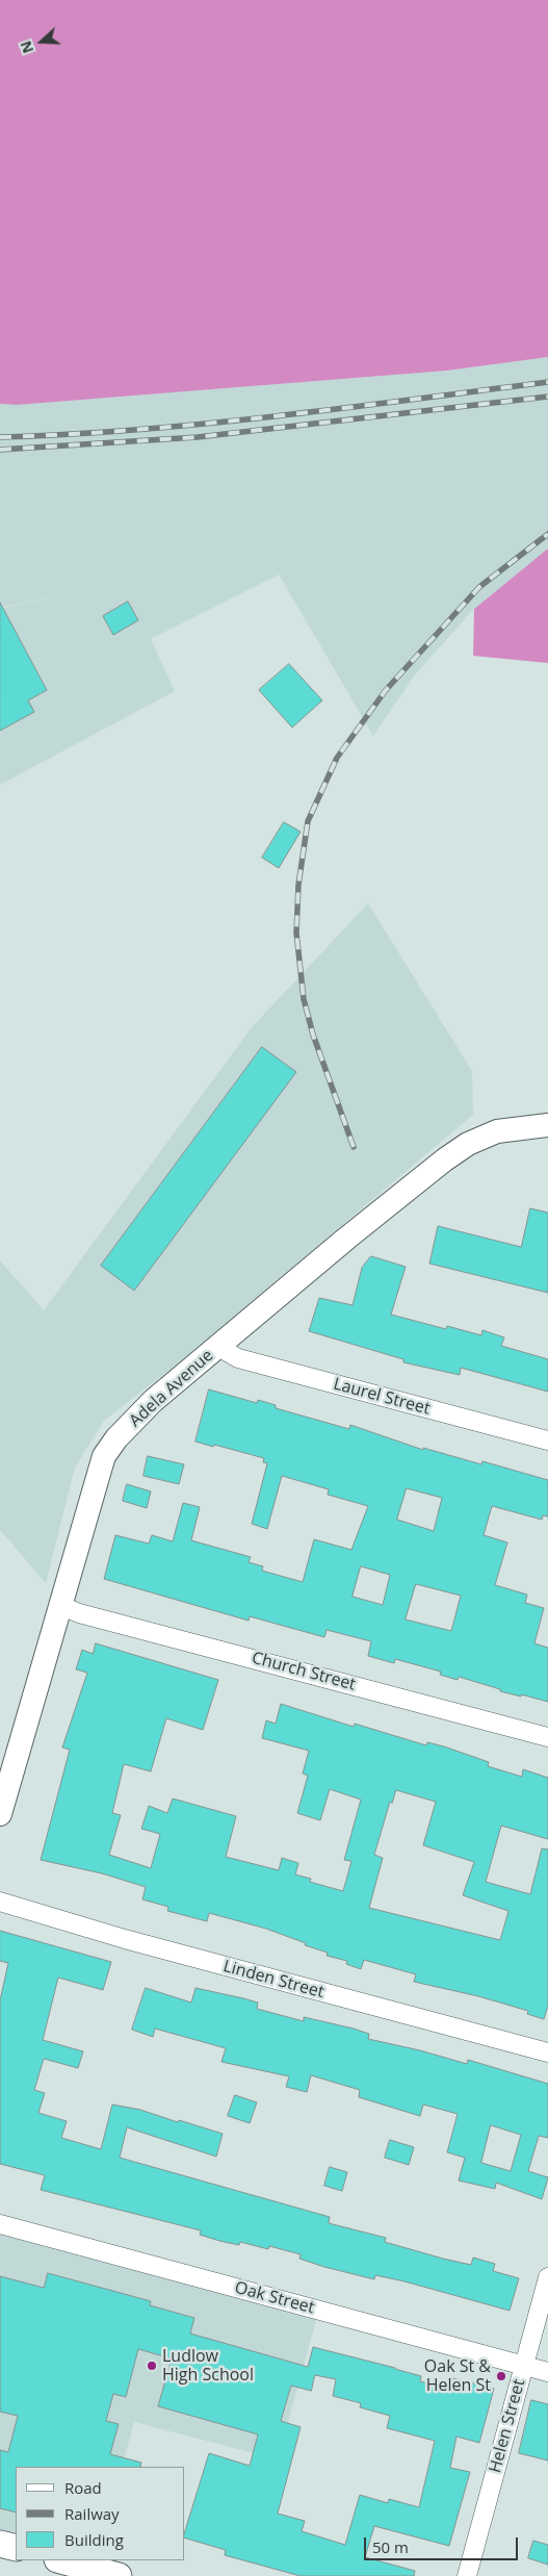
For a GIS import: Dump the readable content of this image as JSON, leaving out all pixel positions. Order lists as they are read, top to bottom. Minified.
{"streets":{"street":["Adela Avenue","Laurel Street","Church Street","Linden Street","Oak Street","Helen Street"]},"crossings":[["Adela Avenue","Laurel Street"],["Adela Avenue","Church Street"],["Oak Street","Helen Street"]],"places":["Ludlow High School","Oak St & Helen St"],"legend":["Road","Railway","Building"],"scale_bar":"50 m","north":"left"}
